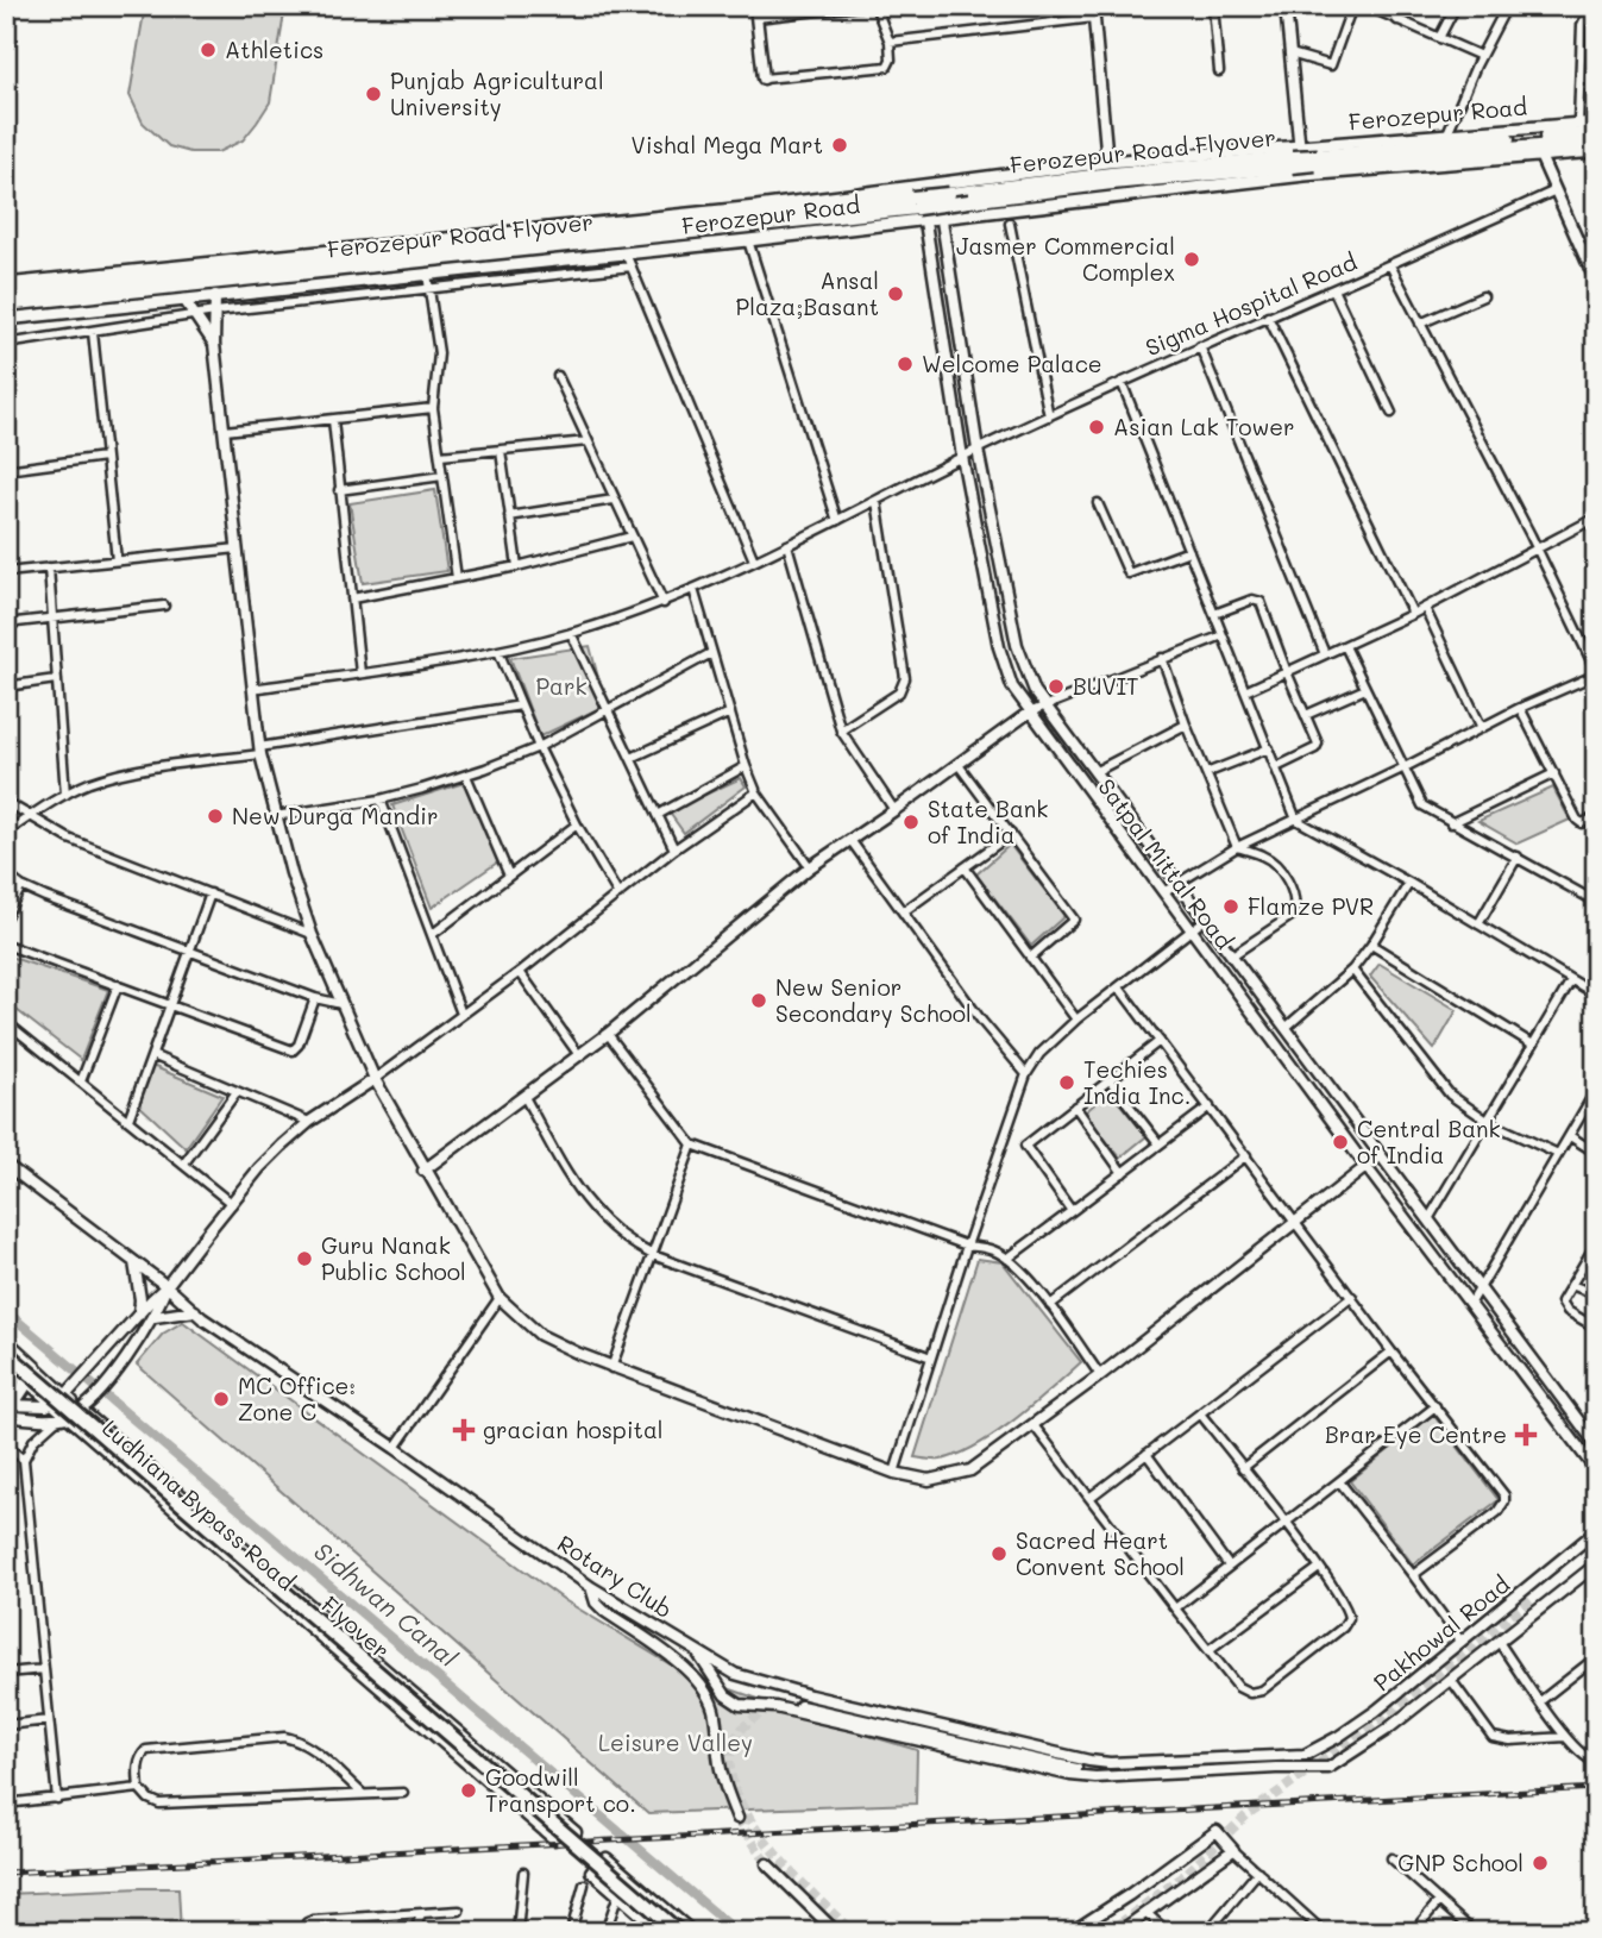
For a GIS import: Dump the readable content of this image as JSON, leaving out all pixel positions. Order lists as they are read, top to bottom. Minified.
{"streets":{"highway":["Flyover"],"main road":["Ferozepur Road","Ferozepur Road Flyover"],"street":["Sigma Hospital Road","Satpal Mittal Road","Ludhiana Bypass Road","Rotary Club","Pakhowal Road"]},"crossings":[["Ferozepur Road","Ferozepur Road Flyover"],["Ferozepur Road","Satpal Mittal Road"],["Ferozepur Road Flyover","Satpal Mittal Road"],["Sigma Hospital Road","Satpal Mittal Road"],["Rotary Club","Pakhowal Road"]],"water":["Sidhwan Canal"],"parks":["Park","Leisure Valley"],"places":{"other":["Athletics","Punjab Agricultural University","Vishal Mega Mart","Jasmer Commercial Complex","Ansal Plaza;Basant","Welcome Palace","Asian Lak Tower","BUVIT","New Durga Mandir","State Bank of India","Flamze PVR","New Senior Secondary School","Techies India Inc.","Central Bank of India","Guru Nanak Public School","MC Office: Zone C","Sacred Heart Convent School","Goodwill Transport co.","GNP School"],"health":["gracian hospital","Brar Eye Centre"]}}
